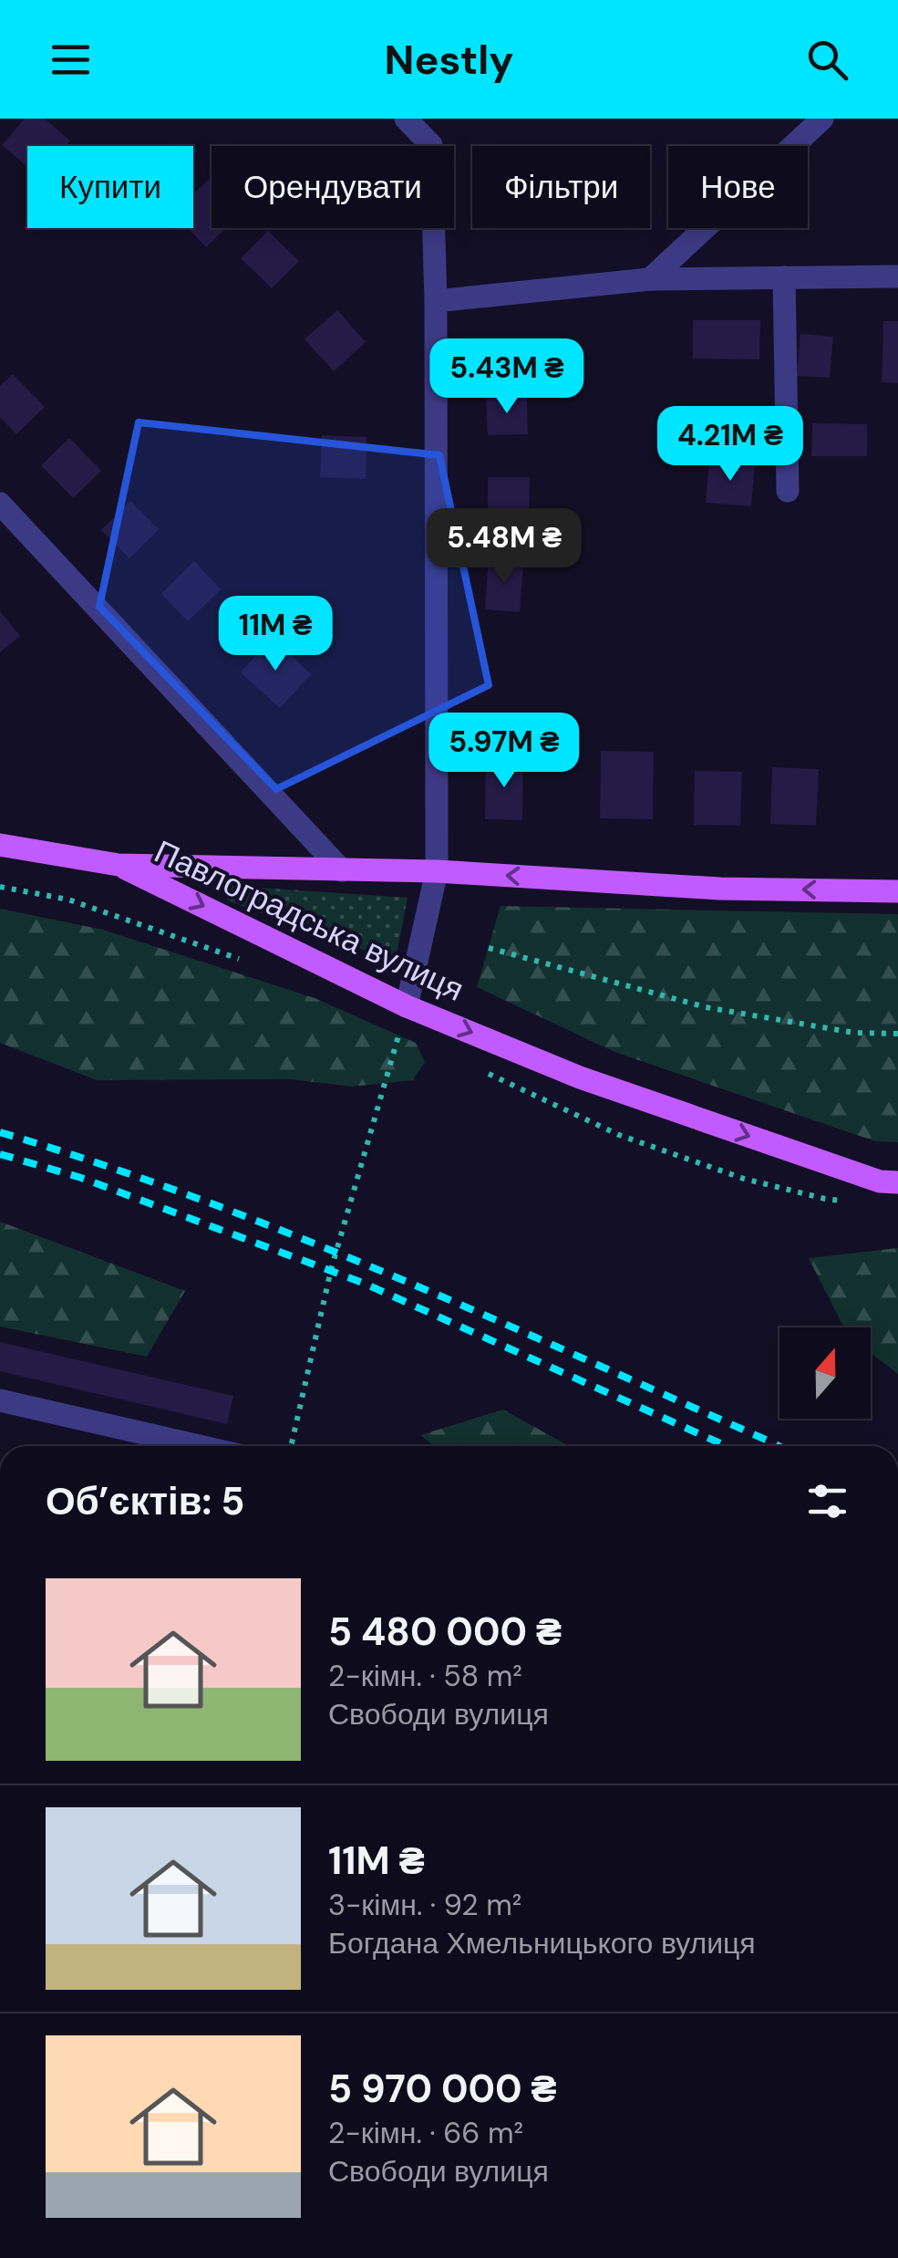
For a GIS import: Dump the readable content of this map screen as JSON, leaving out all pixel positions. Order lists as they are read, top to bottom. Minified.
{"streets":{"main road":["Павлоградська вулиця"]},"north":"top","page":{"header":"Nestly","chip":["Купити","Орендувати","Фільтри","Нове"],"price":["5.43M ₴","4.21M ₴","5.48M ₴","11M ₴","5.97M ₴"],"heading":"Об’єктів: 5","list":[{"name":"5 480 000 ₴","note":"2-кімн. · 58 m² · Свободи вулиця"},{"name":"11M ₴","note":"3-кімн. · 92 m² · Богдана Хмельницького вулиця"},{"name":"5 970 000 ₴","note":"2-кімн. · 66 m² · Свободи вулиця"}]}}
